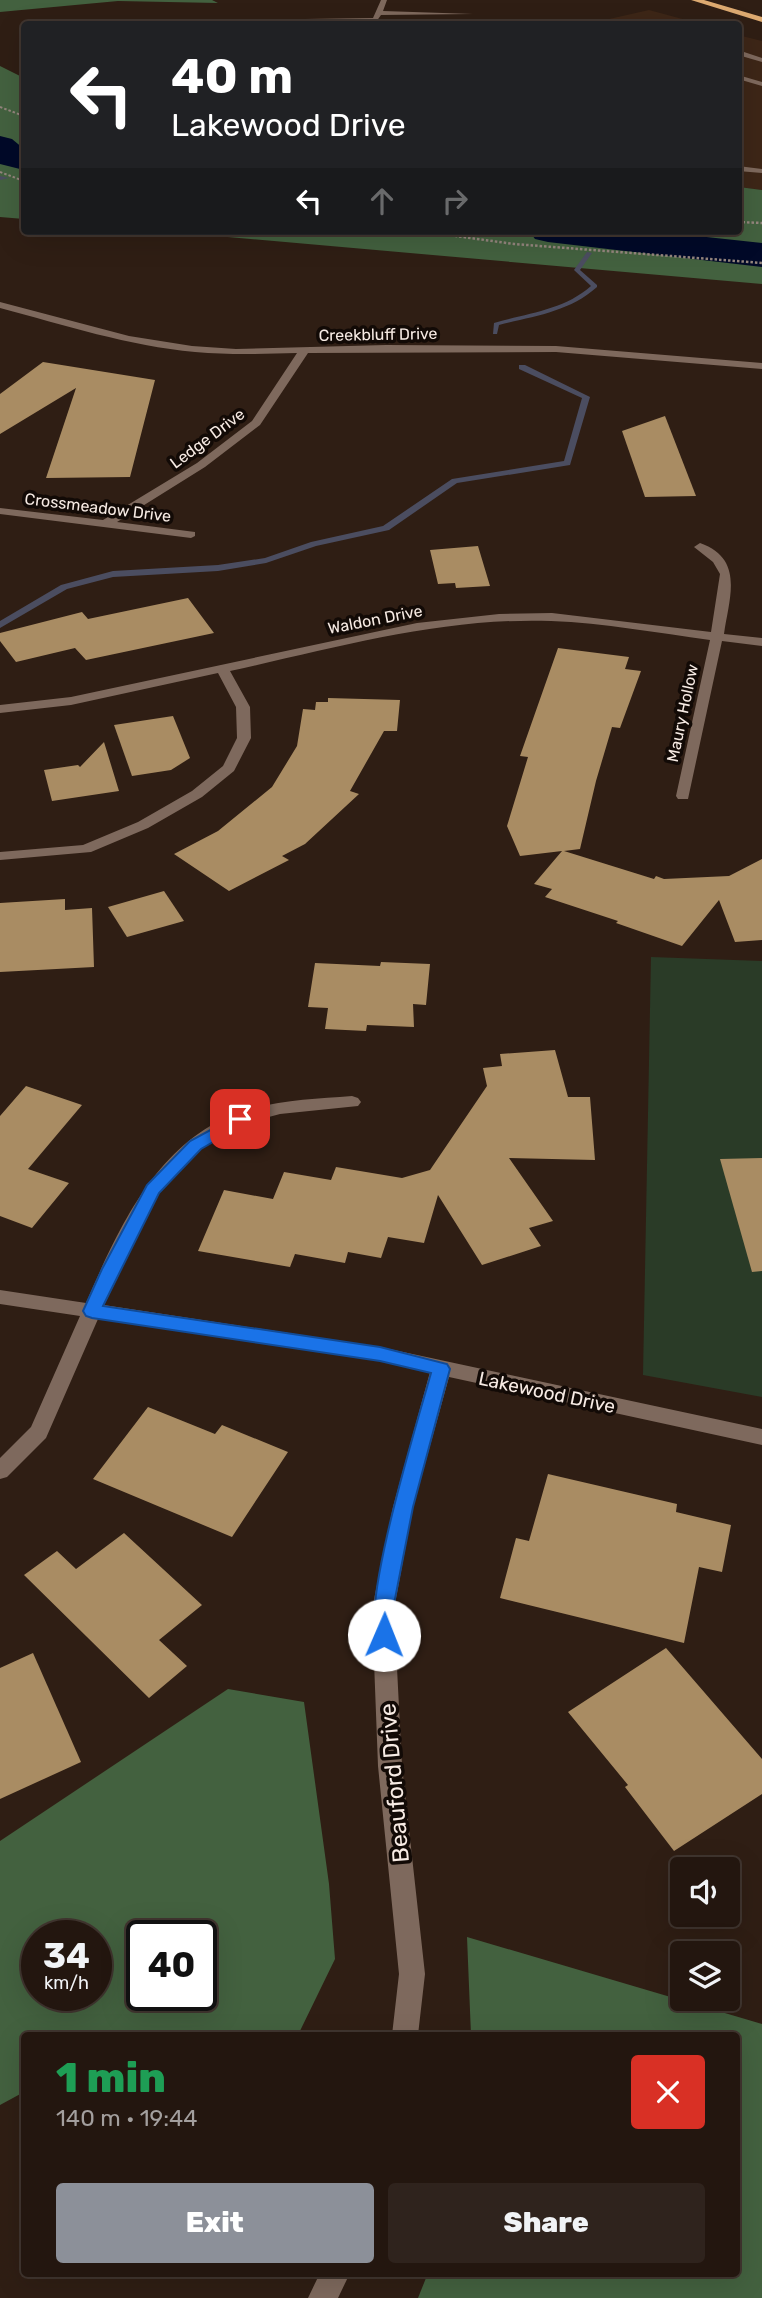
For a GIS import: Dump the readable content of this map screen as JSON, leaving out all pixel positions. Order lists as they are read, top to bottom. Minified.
{"streets":{"street":["Creekbluff Drive","Ledge Drive","Crossmeadow Drive","Waldon Drive","Maury Hollow","Lakewood Drive","Beauford Drive"]},"crossings":[["Creekbluff Drive","Ledge Drive"],["Ledge Drive","Crossmeadow Drive"],["Waldon Drive","Maury Hollow"],["Lakewood Drive","Beauford Drive"]],"page":{"turn":["40 m","Lakewood Drive"],"speed":"34 km/h","limit":"40","heading":["1 min","140 m · 19:44"],"buttons":["Exit","Share"]}}
